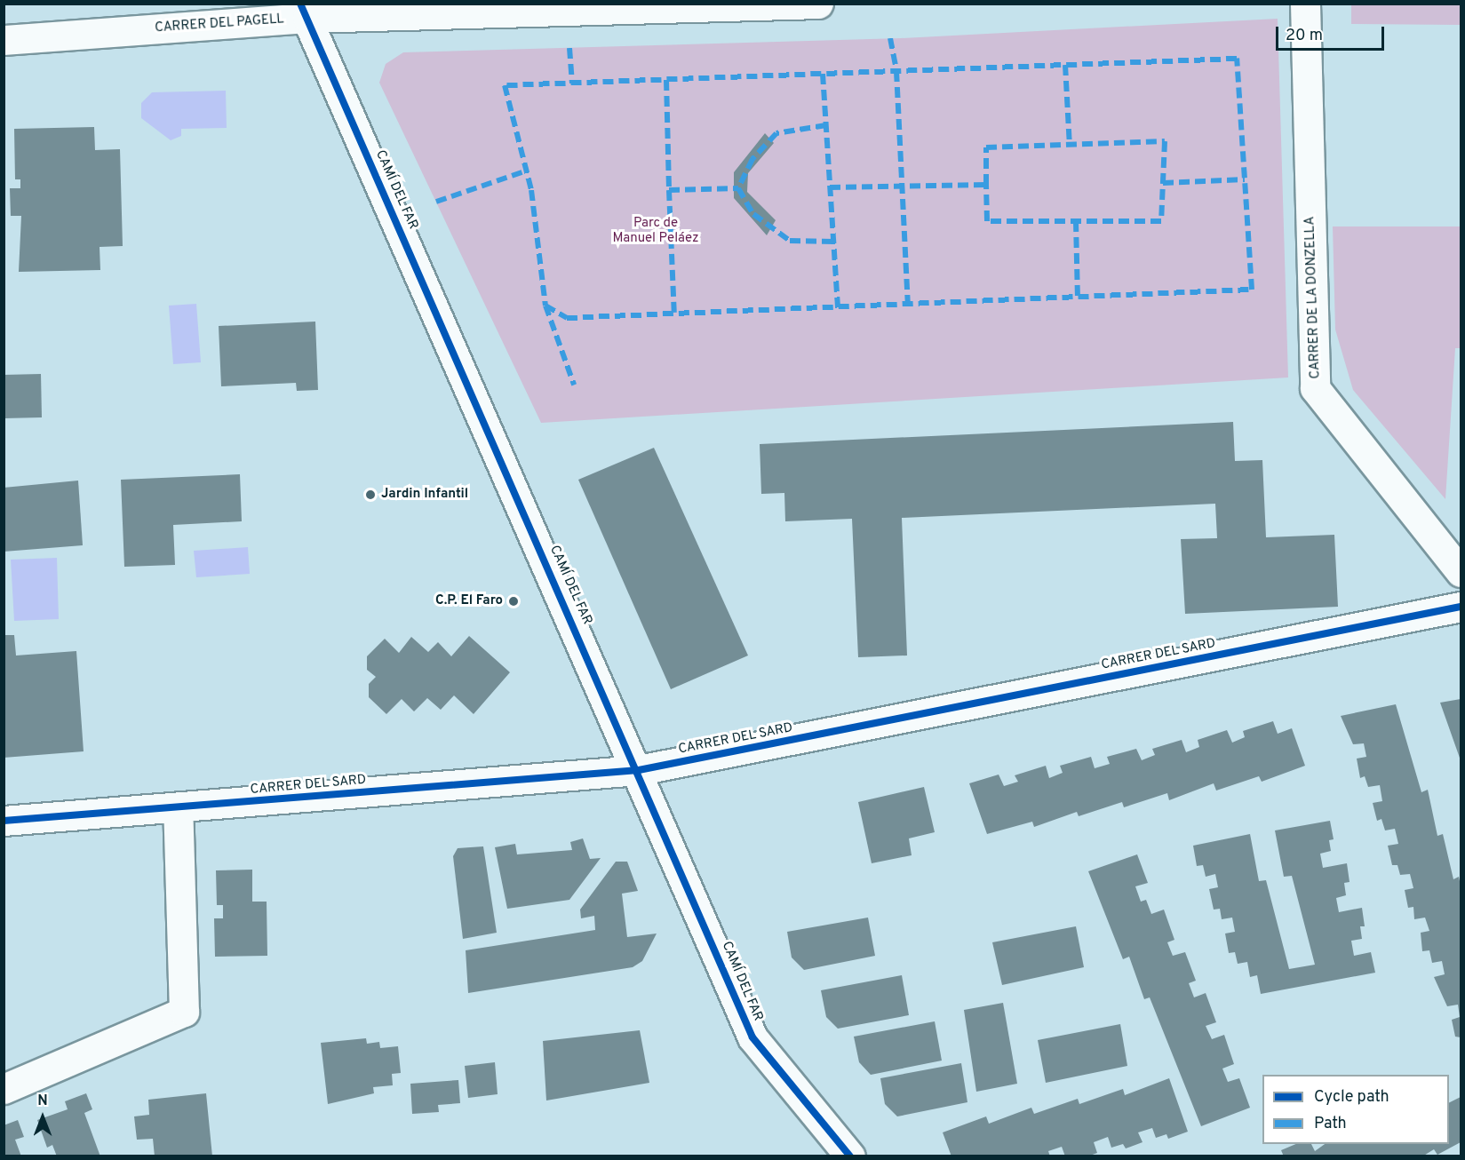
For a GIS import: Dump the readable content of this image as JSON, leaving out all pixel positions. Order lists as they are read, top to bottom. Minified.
{"streets":{"street":["CARRER DEL PAGELL","CAMÍ DEL FAR","CARRER DE LA DONZELLA","CARRER DEL SARD"]},"crossings":[["CARRER DEL PAGELL","CAMÍ DEL FAR"],["CAMÍ DEL FAR","CARRER DEL SARD"]],"parks":["Parc de Manuel Peláez"],"places":["Jardin Infantil","C.P. El Faro"],"legend":["Cycle path","Path"],"scale_bar":"20 m","north":"top"}
